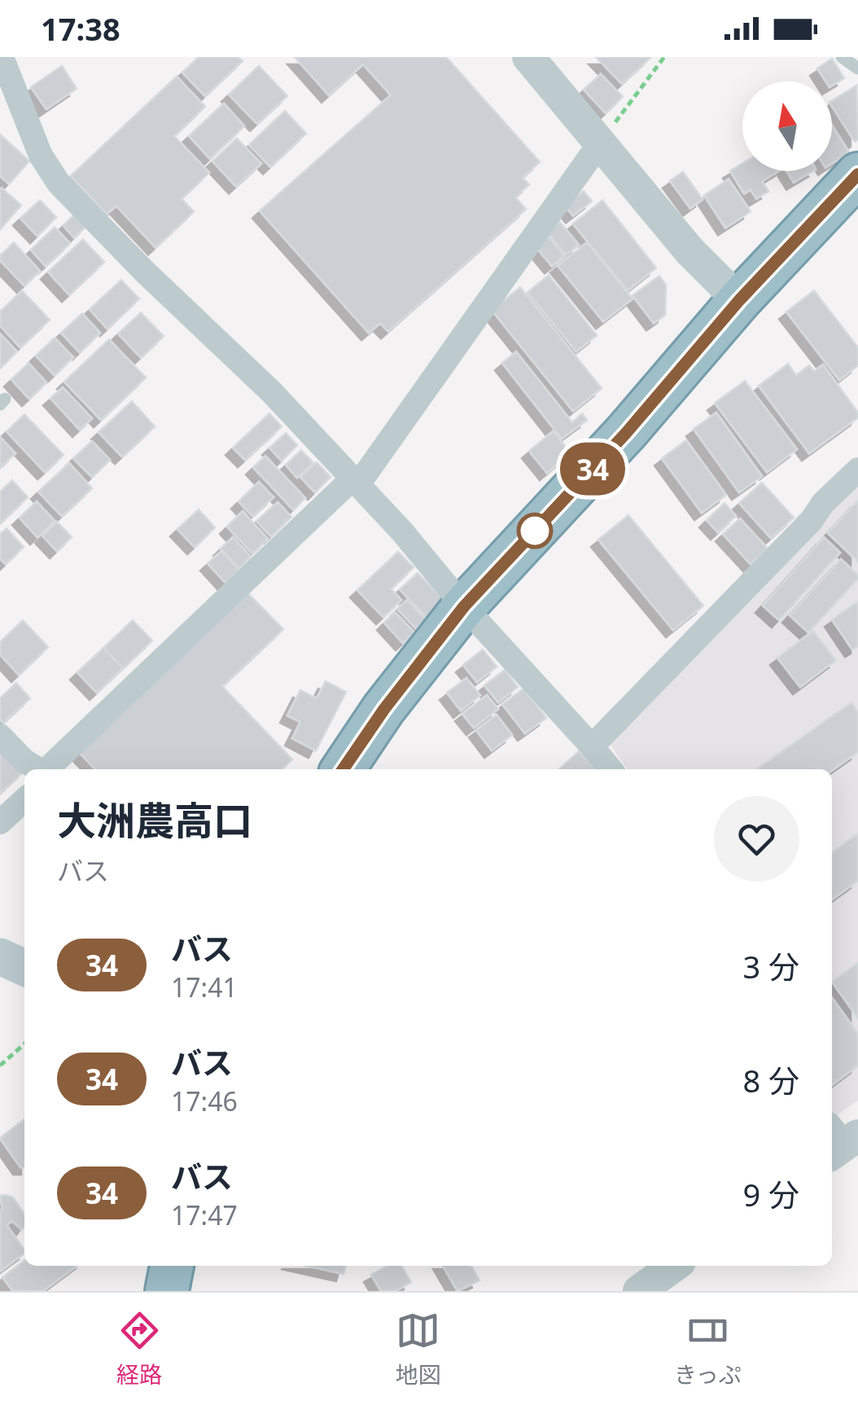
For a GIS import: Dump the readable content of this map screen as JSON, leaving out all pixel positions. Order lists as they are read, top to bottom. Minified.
{"lines":["bus line 34"],"north":"top","page":{"status":"17:38","on_map":"34","heading":["大洲農高口","バス"],"list":[{"mark":"34","name":"バス","note":"17:41","value":"3 分"},{"mark":"34","name":"バス","note":"17:46","value":"8 分"},{"mark":"34","name":"バス","note":"17:47","value":"9 分"}],"tabs":["経路","地図","きっぷ"]}}
